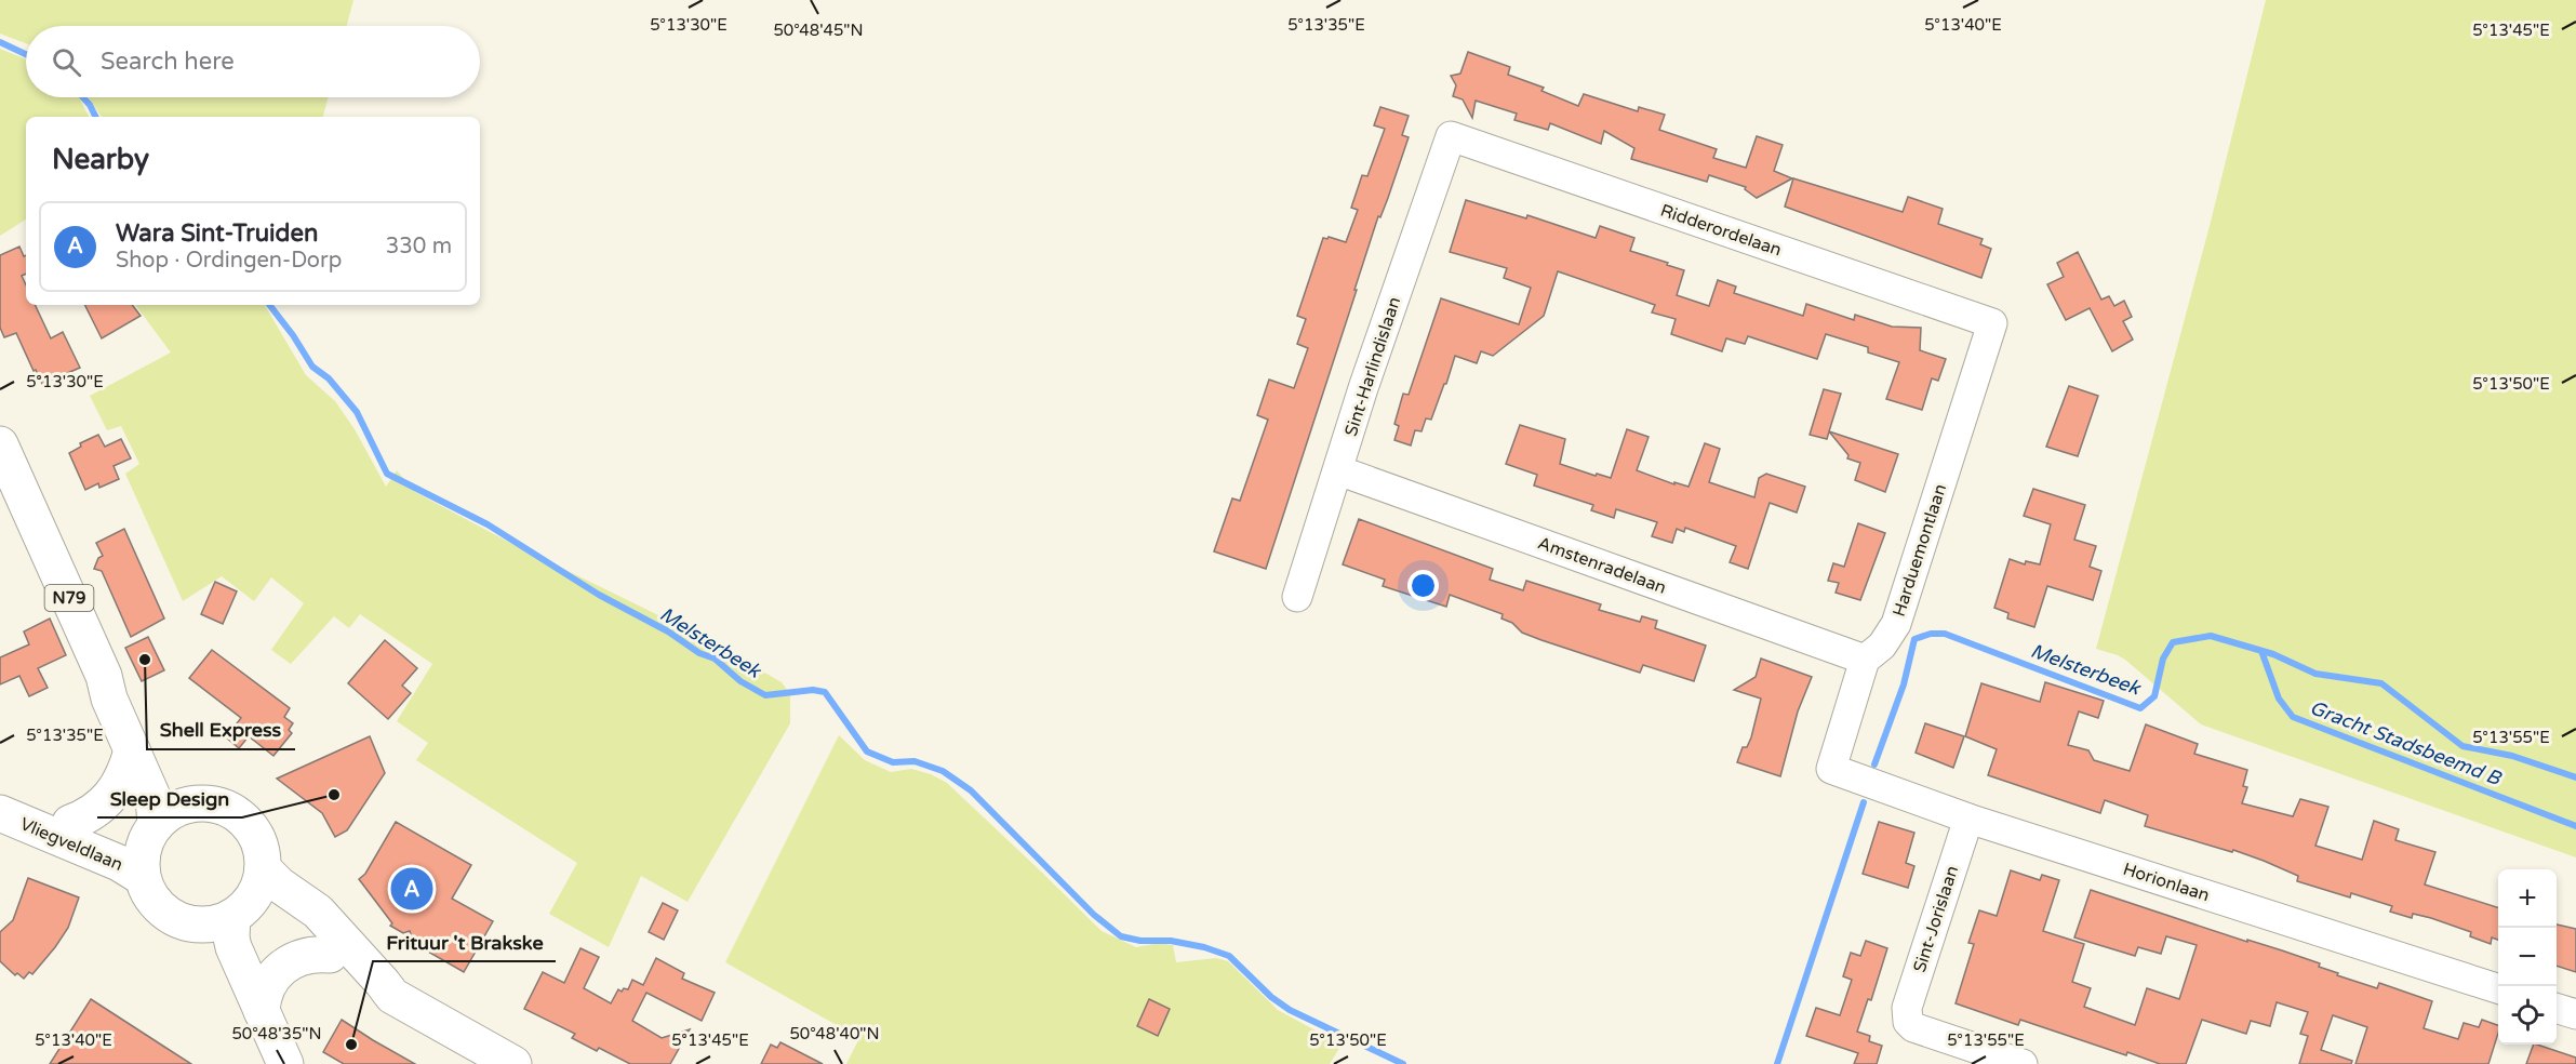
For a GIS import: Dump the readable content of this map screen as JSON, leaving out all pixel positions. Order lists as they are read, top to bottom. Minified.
{"streets":{"main road":["N79","Vliegveldlaan"],"street":["Ridderordelaan","Sint-Harlindislaan","Harduemontlaan","Amstenradelaan","Horionlaan","Sint-Jorislaan"]},"crossings":[["Ridderordelaan","Sint-Harlindislaan"],["Ridderordelaan","Harduemontlaan"],["Sint-Harlindislaan","Amstenradelaan"],["Harduemontlaan","Amstenradelaan"],["Harduemontlaan","Horionlaan"],["N79","Vliegveldlaan"],["Horionlaan","Sint-Jorislaan"]],"water":["Melsterbeek","Gracht Stadsbeemd B"],"places":["Shell Express","Sleep Design","Frituur 't Brakske"],"page":{"search":"Search here","heading":"Nearby","list":[{"mark":"A","name":"Wara Sint-Truiden","note":"Shop · Ordingen-Dorp","value":"330 m"}],"pins":"A","map_buttons":["+","−"]},"coordinates":["5°13'30\"E","5°13'35\"E","5°13'40\"E","5°13'45\"E","50°48'45\"N","5°13'50\"E","5°13'55\"E","50°48'35\"N","50°48'40\"N"]}
